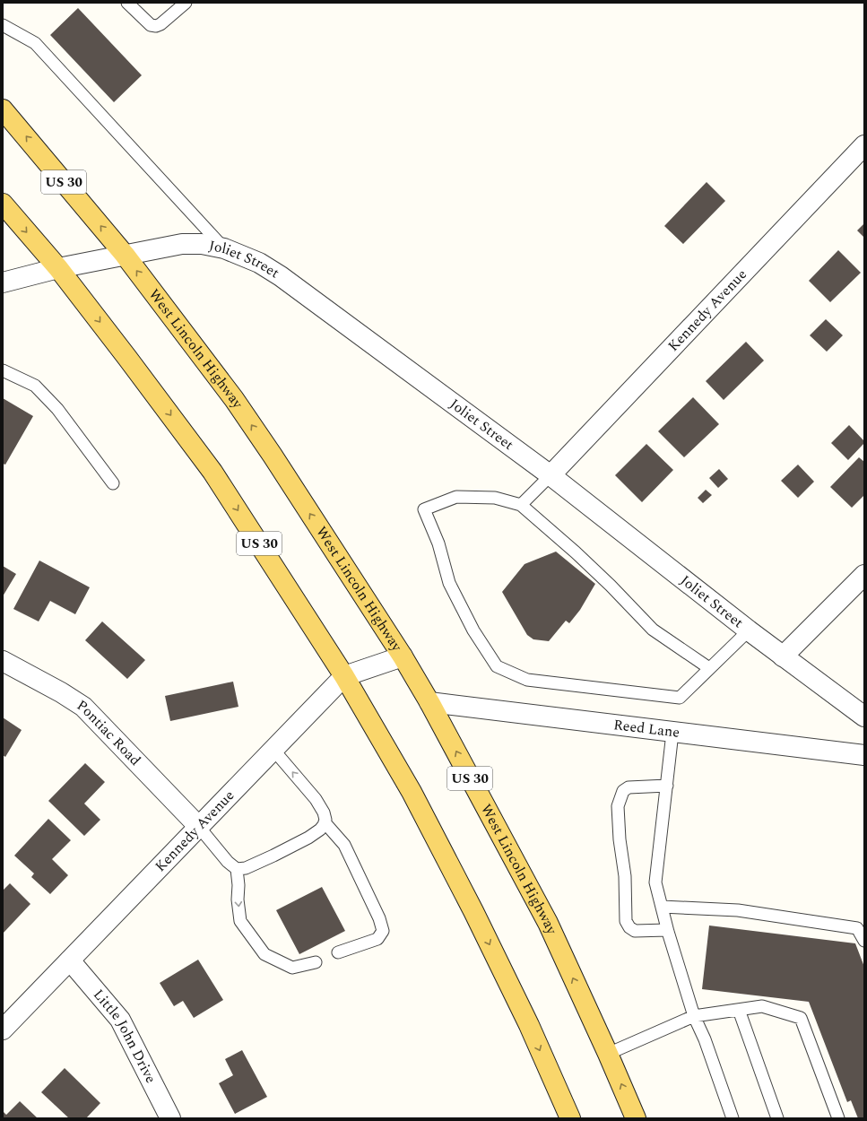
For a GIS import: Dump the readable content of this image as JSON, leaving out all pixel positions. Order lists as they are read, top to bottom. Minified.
{"streets":{"main road":["US 30","West Lincoln Highway"],"street":["Joliet Street","Kennedy Avenue","Reed Lane","Pontiac Road","Little John Drive"]},"crossings":[["US 30","Joliet Street"],["US 30","Kennedy Avenue"],["Joliet Street","Kennedy Avenue"],["Joliet Street","West Lincoln Highway"],["Kennedy Avenue","West Lincoln Highway"],["Kennedy Avenue","Pontiac Road"],["Kennedy Avenue","Little John Drive"],["West Lincoln Highway","Reed Lane"]]}
